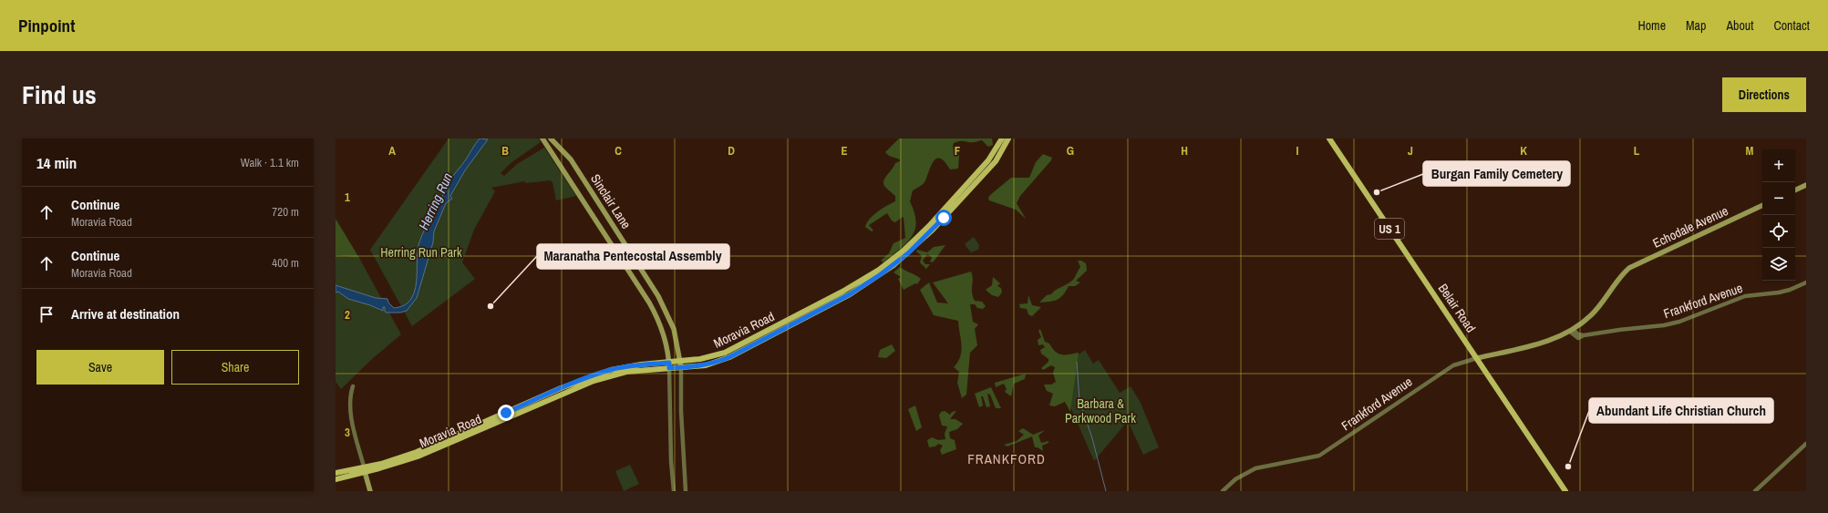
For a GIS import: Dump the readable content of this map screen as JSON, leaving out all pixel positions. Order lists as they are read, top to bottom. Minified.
{"streets":{"main road":["Sinclair Lane","Echodale Avenue","US 1","Frankford Avenue","Belair Road","Moravia Road"]},"crossings":[["Sinclair Lane","Moravia Road"],["Echodale Avenue","Frankford Avenue"],["Frankford Avenue","Belair Road"]],"districts":["FRANKFORD"],"water":["Herring Run"],"parks":["Herring Run Park","Barbara & Parkwood Park"],"places":["Burgan Family Cemetery","Maranatha Pentecostal Assembly","Abundant Life Christian Church"],"page":{"header":"Pinpoint","nav":["Home","Map","About","Contact"],"title":"Find us","buttons":["Directions",["Save","Share"]],"heading":["14 min","Walk · 1.1 km"],"map_buttons":["+","−"],"list":[["Continue","Moravia Road","720 m"],["Continue","Moravia Road","400 m"],"Arrive at destination"]},"grid":{"columns":["A","B","C","D","E","F","G","H","I","J","K","L","M"],"rows":["1","2","3"]}}
